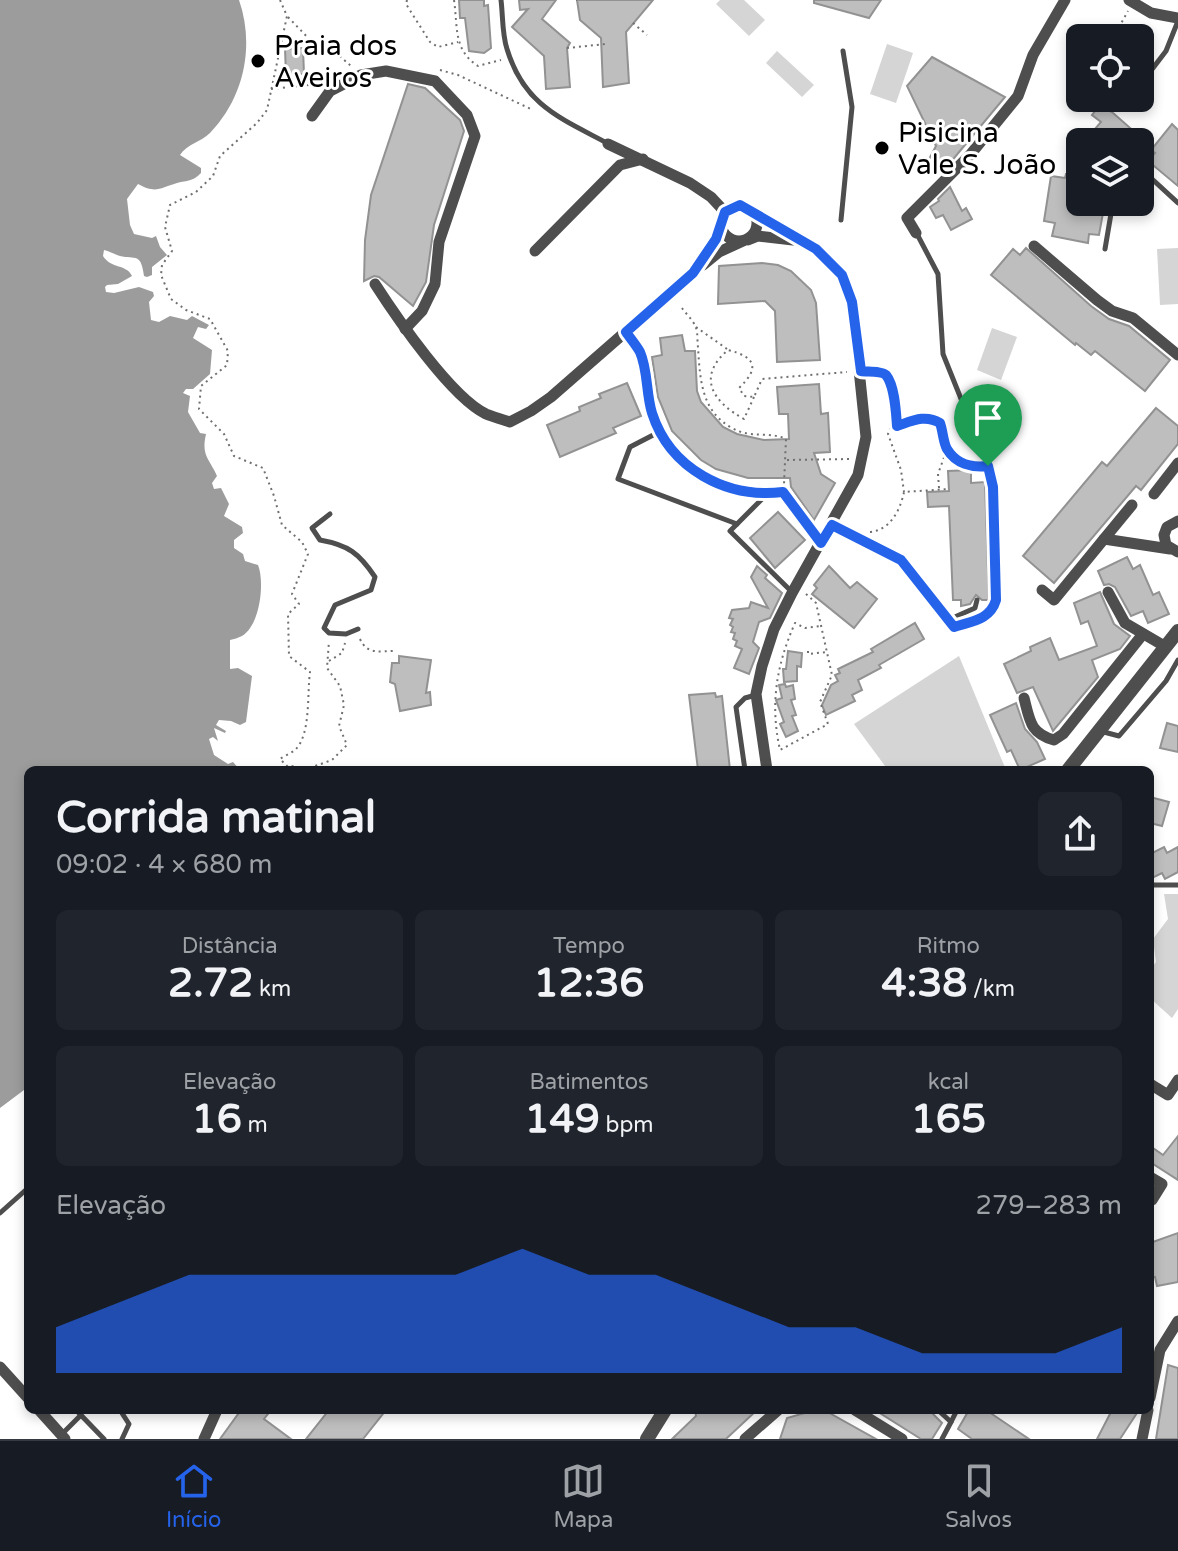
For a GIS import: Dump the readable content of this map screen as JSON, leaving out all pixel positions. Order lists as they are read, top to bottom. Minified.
{"places":["Praia dos Aveiros","Pisicina Vale S. João"],"page":{"heading":["Corrida matinal","09:02 · 4 × 680 m"],"stats":[["Distância","2.72 km"],["Tempo","12:36"],["Ritmo","4:38 /km"],["Elevação","16 m"],["Batimentos","149 bpm"],["kcal","165"]],"chart":["Elevação","279–283 m"],"tabs":["Início","Mapa","Salvos"]}}
